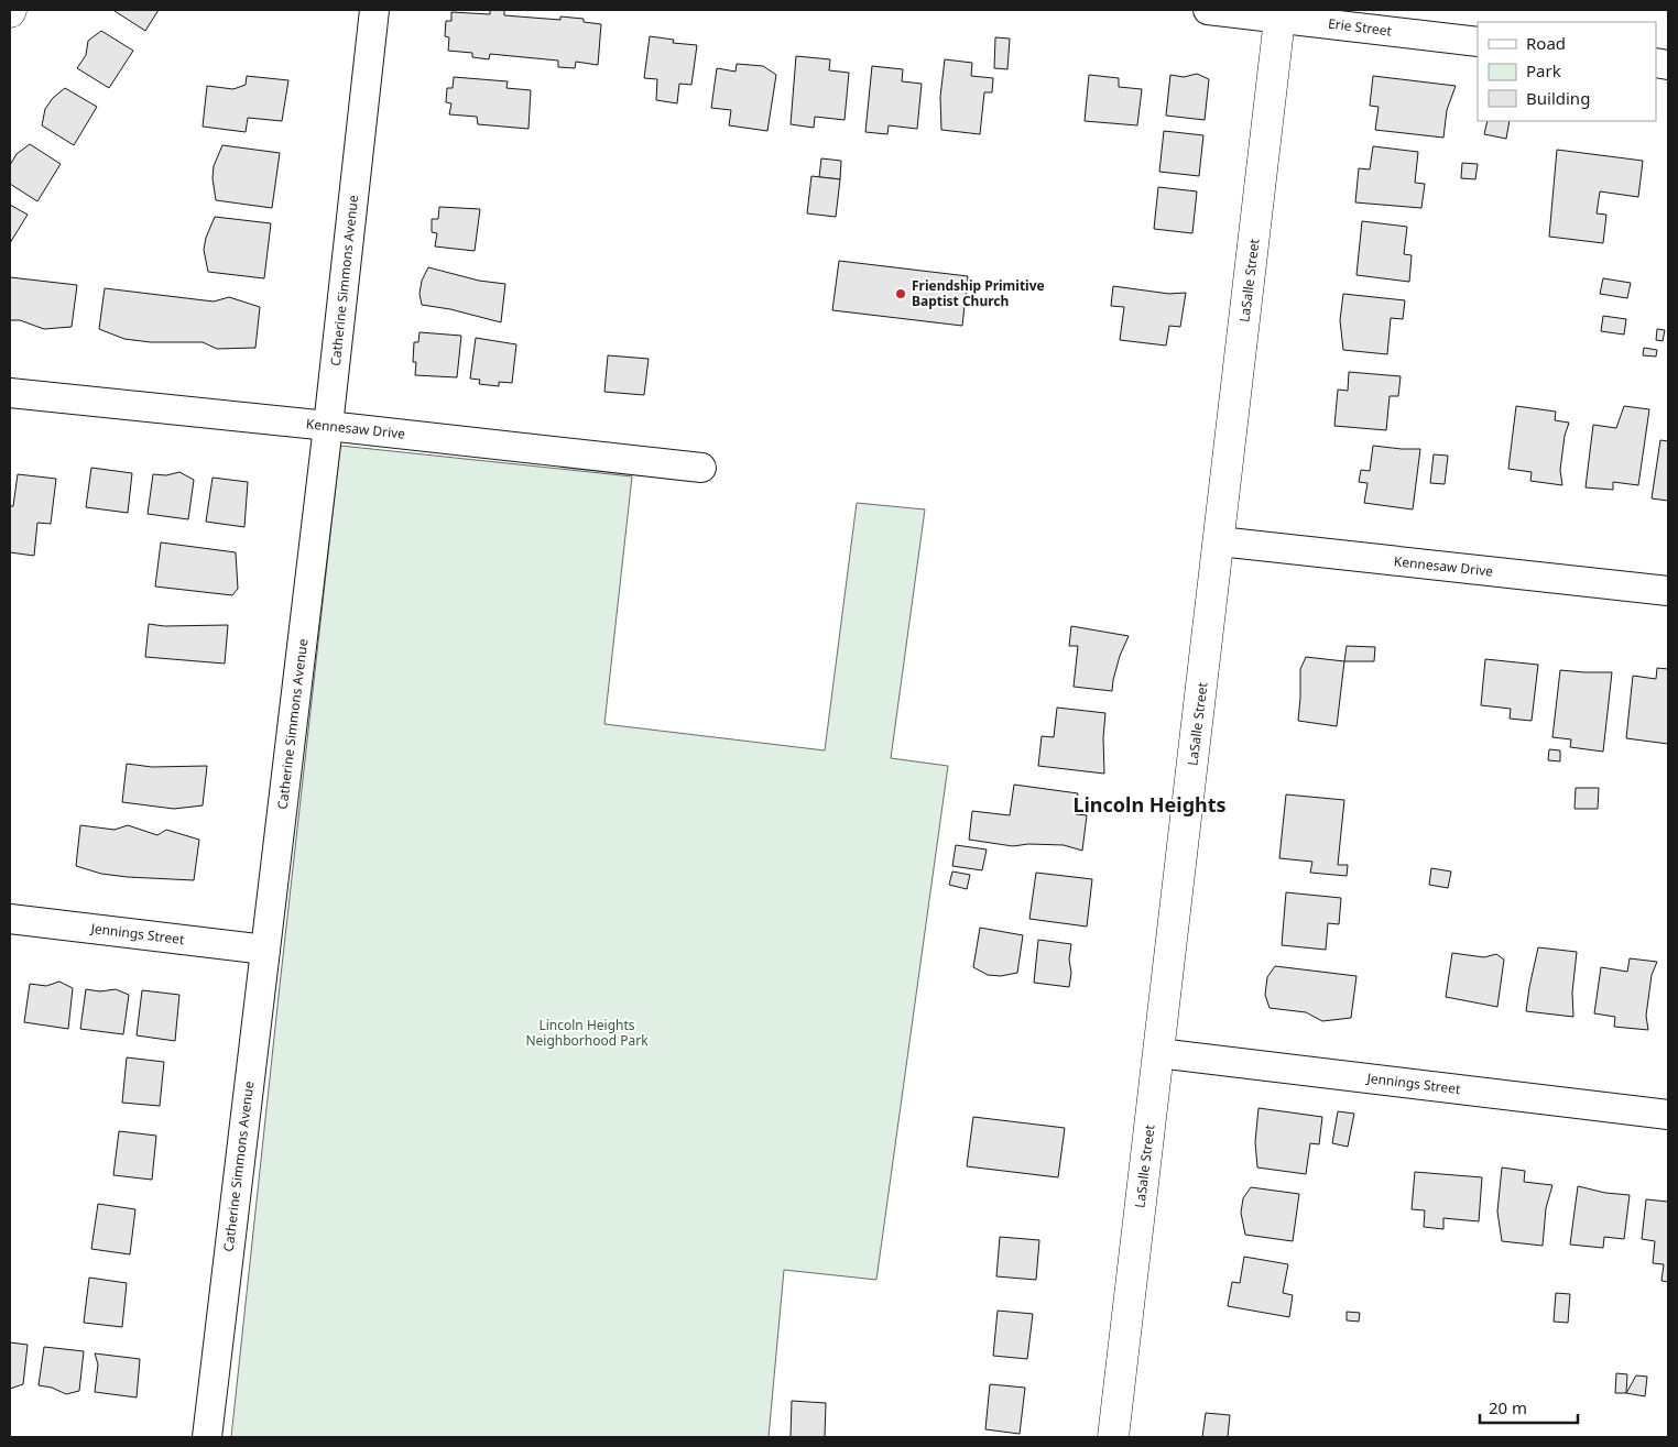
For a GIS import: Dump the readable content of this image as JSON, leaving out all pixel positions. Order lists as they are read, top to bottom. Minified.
{"streets":{"street":["Erie Street","Catherine Simmons Avenue","LaSalle Street","Kennesaw Drive","Jennings Street"]},"crossings":[["Erie Street","LaSalle Street"],["Catherine Simmons Avenue","Kennesaw Drive"],["Catherine Simmons Avenue","Jennings Street"],["LaSalle Street","Kennesaw Drive"],["LaSalle Street","Jennings Street"]],"districts":["Lincoln Heights"],"parks":["Lincoln Heights Neighborhood Park"],"places":["Friendship Primitive Baptist Church"],"legend":["Road","Park","Building"],"scale_bar":"20 m"}
